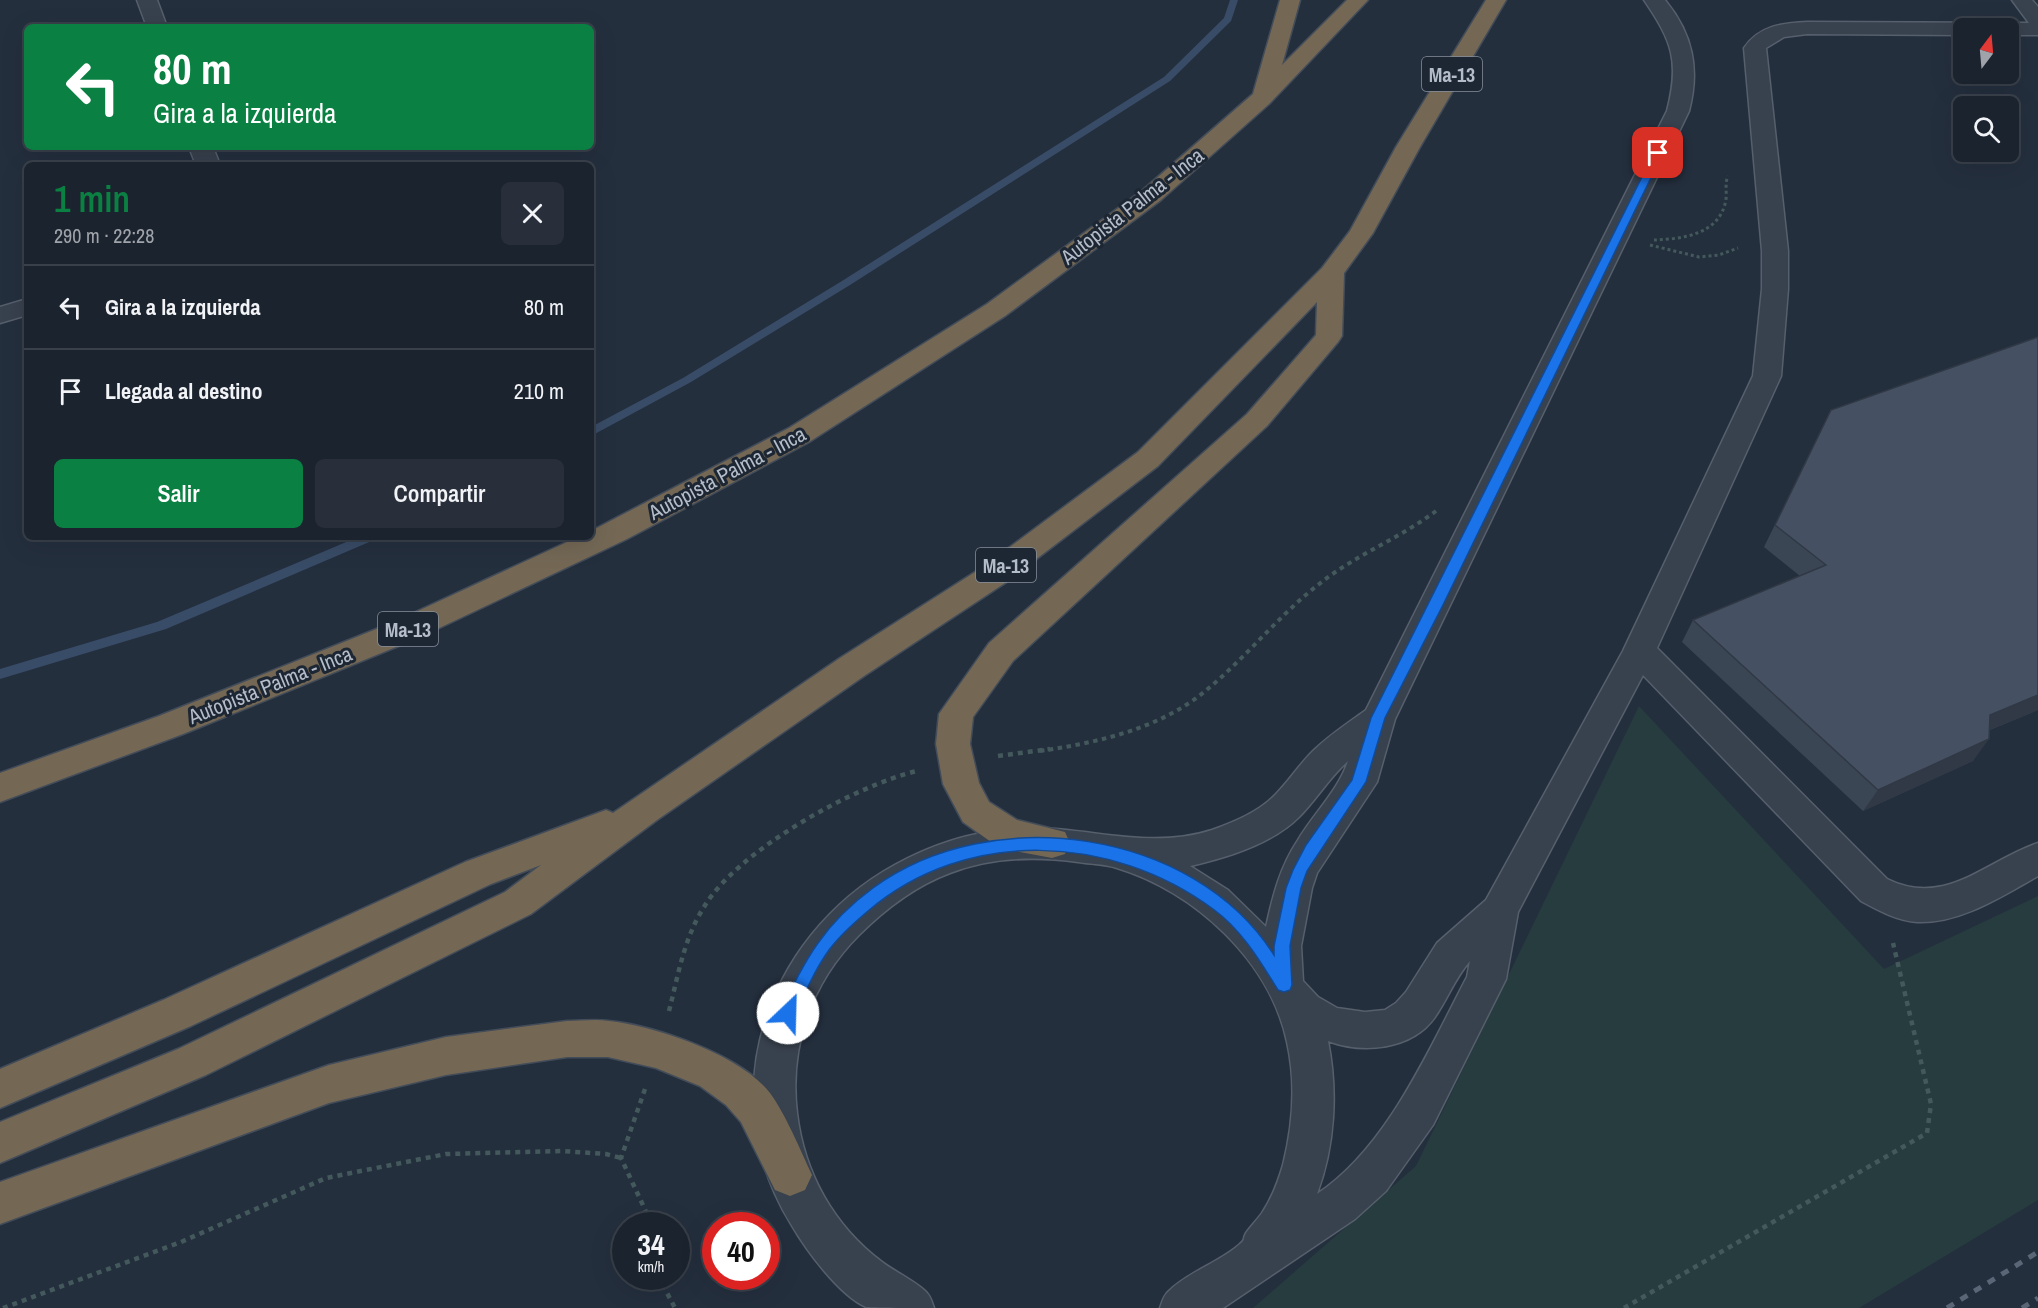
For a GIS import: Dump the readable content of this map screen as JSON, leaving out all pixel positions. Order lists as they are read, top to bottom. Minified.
{"streets":{"highway":["Ma-13","Autopista Palma - Inca"]},"north":"top","page":{"turn":["80 m","Gira a la izquierda"],"heading":["1 min","290 m · 22:28"],"list":[{"name":"Gira a la izquierda","value":"80 m"},{"name":"Llegada al destino","value":"210 m"}],"buttons":["Salir","Compartir"],"speed":"34 km/h","limit":"40"}}
